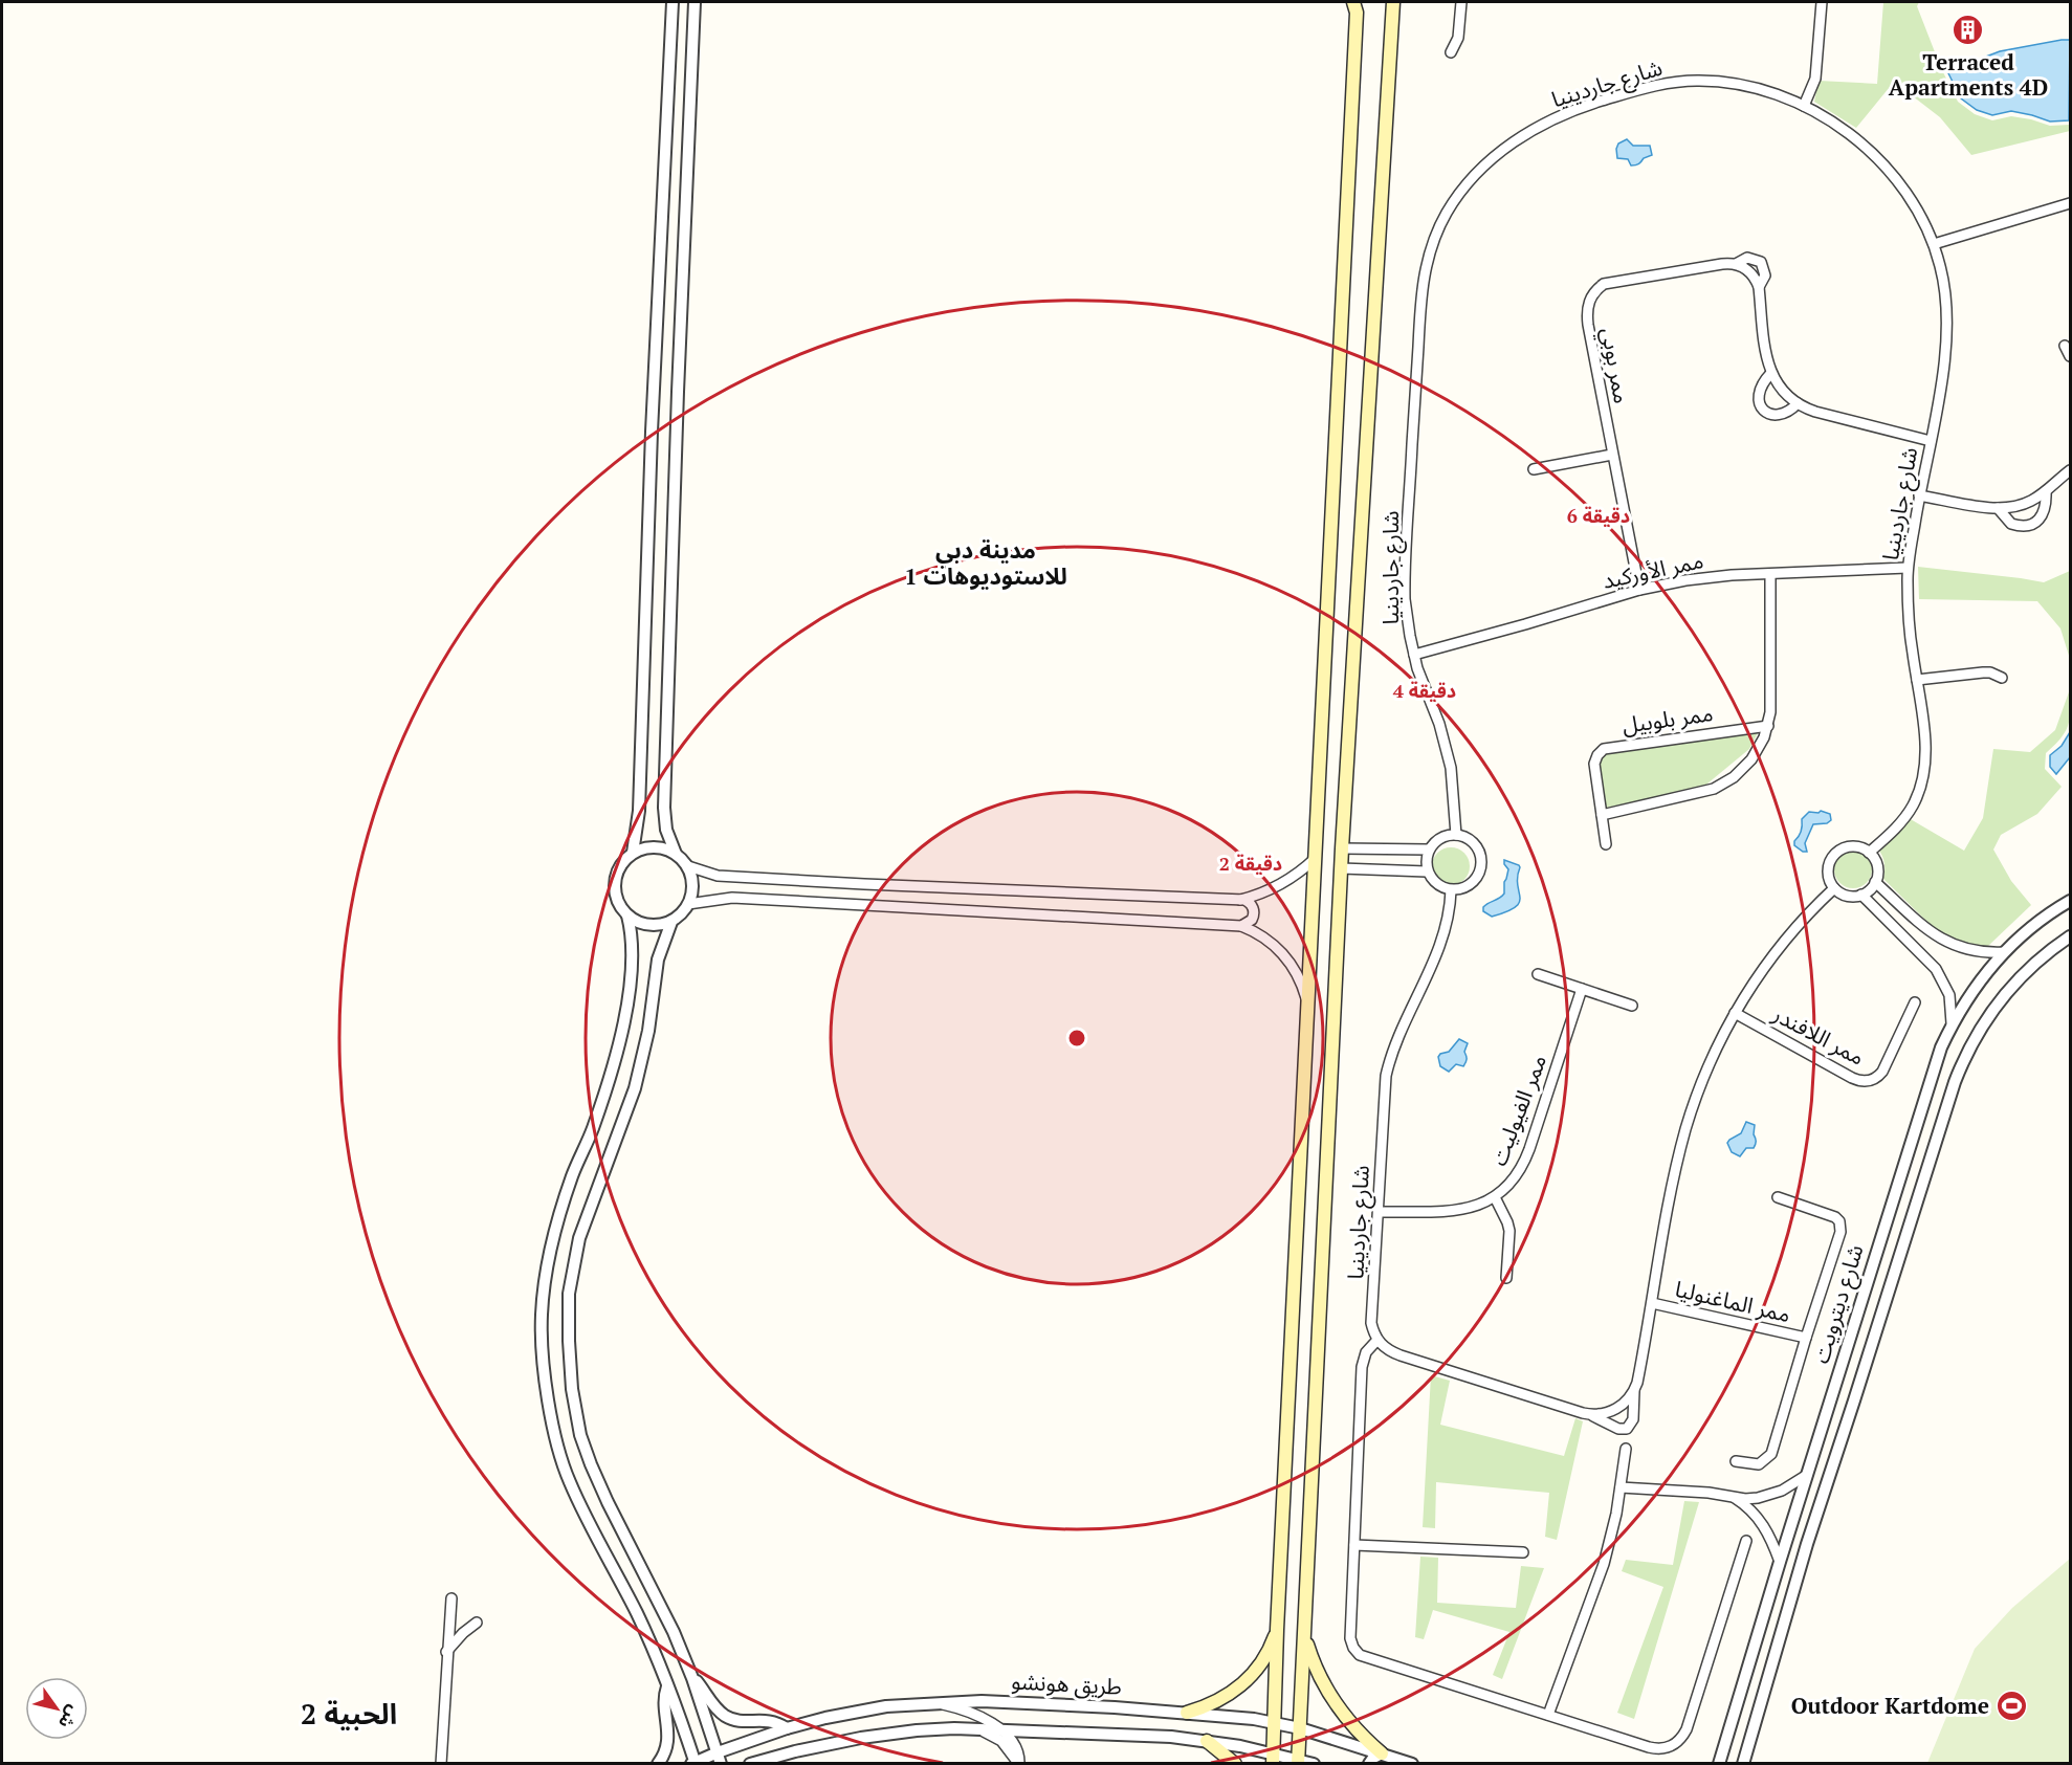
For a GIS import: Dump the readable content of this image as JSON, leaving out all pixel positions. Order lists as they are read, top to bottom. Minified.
{"streets":{"street":["شارع جاردينيا","ممر بوبي","ممر الأوركيد","ممر بلوبيل","ممر اللافندر","ممر الفيوليت","ممر الماغنوليا","شارع ديترويت","طريق هونشو"]},"crossings":[["شارع جاردينيا","ممر بوبي"],["شارع جاردينيا","ممر الأوركيد"],["شارع جاردينيا","ممر الفيوليت"],["ممر بوبي","ممر الأوركيد"]],"districts":["مدينة دبي للاستوديوهات 1","الحبية 2"],"places":{"building":["Terraced Apartments 4D"],"sports":["Outdoor Kartdome"]},"north":"bottom right","rings":["6 دقيقة","4 دقيقة","2 دقيقة"]}
